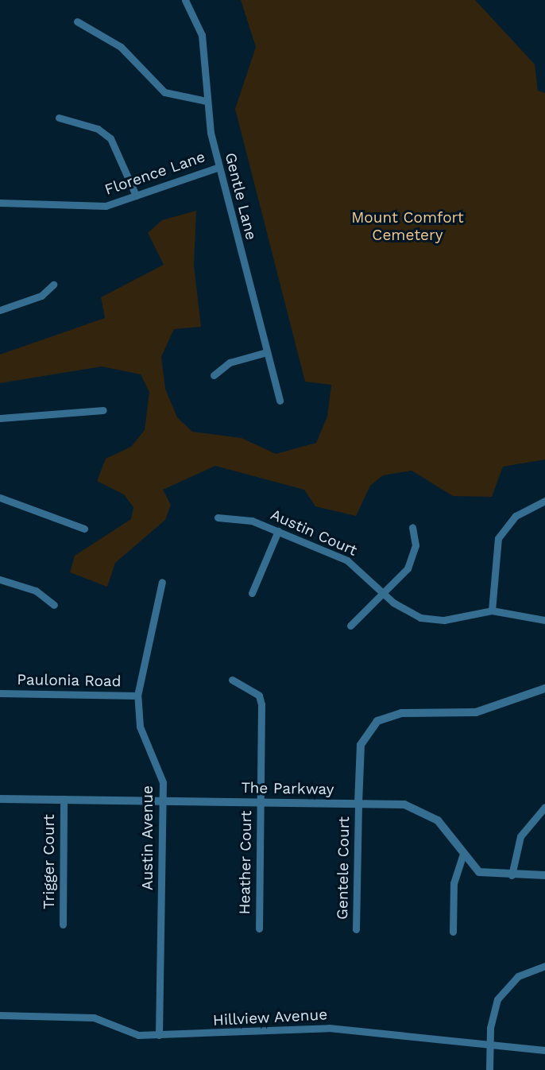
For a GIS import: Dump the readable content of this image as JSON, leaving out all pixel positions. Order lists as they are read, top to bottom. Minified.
{"streets":{"street":["Florence Lane","Gentle Lane","Austin Court","Paulonia Road","The Parkway","Austin Avenue","Trigger Court","Heather Court","Gentele Court","Hillview Avenue"]},"crossings":[["Florence Lane","Gentle Lane"],["Paulonia Road","Austin Avenue"],["The Parkway","Austin Avenue"],["The Parkway","Trigger Court"],["The Parkway","Heather Court"],["The Parkway","Gentele Court"],["Austin Avenue","Hillview Avenue"]],"parks":["Mount Comfort Cemetery"]}
